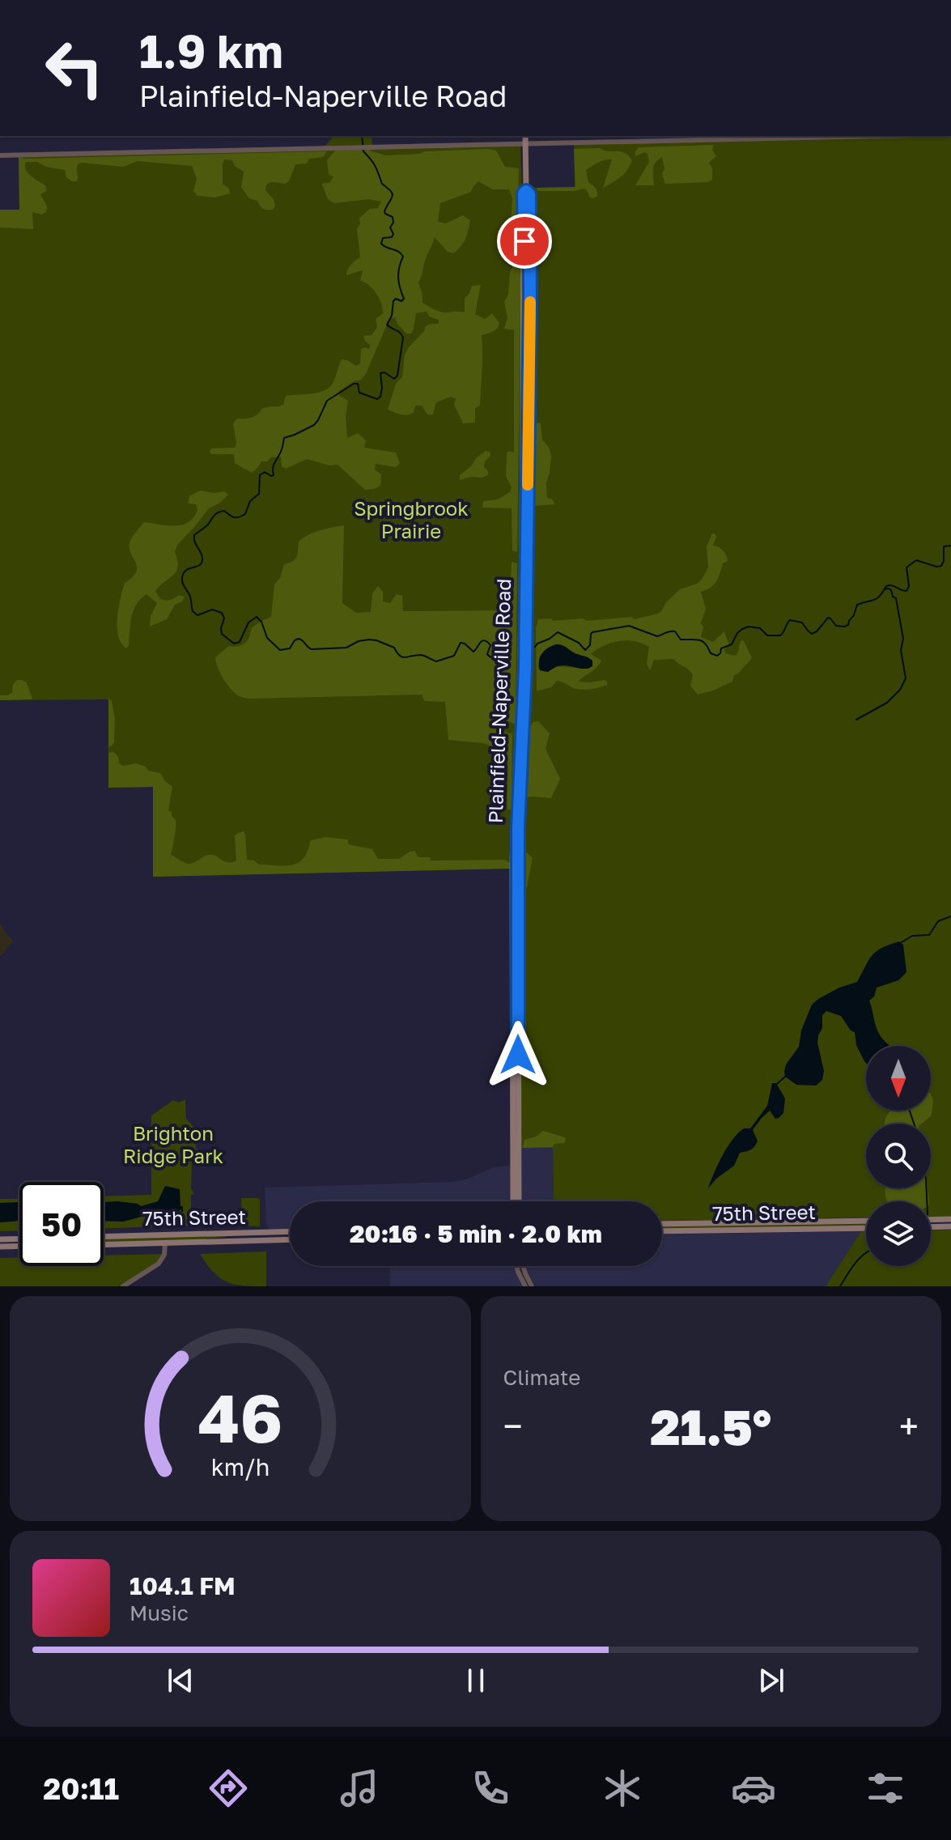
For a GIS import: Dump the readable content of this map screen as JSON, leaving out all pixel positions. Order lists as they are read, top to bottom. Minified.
{"streets":{"main road":["Plainfield-Naperville Road","75th Street"]},"parks":["Springbrook Prairie","Brighton Ridge Park"],"north":"bottom","page":{"turn":["1.9 km","Plainfield-Naperville Road"],"limit":"50","trip":"20:16 · 5 min · 2.0 km","tile":"Climate","heat":["−","21.5°","+"],"song":["104.1 FM","Music"],"tabs":"20:11","gauge":["46","km/h"]}}
